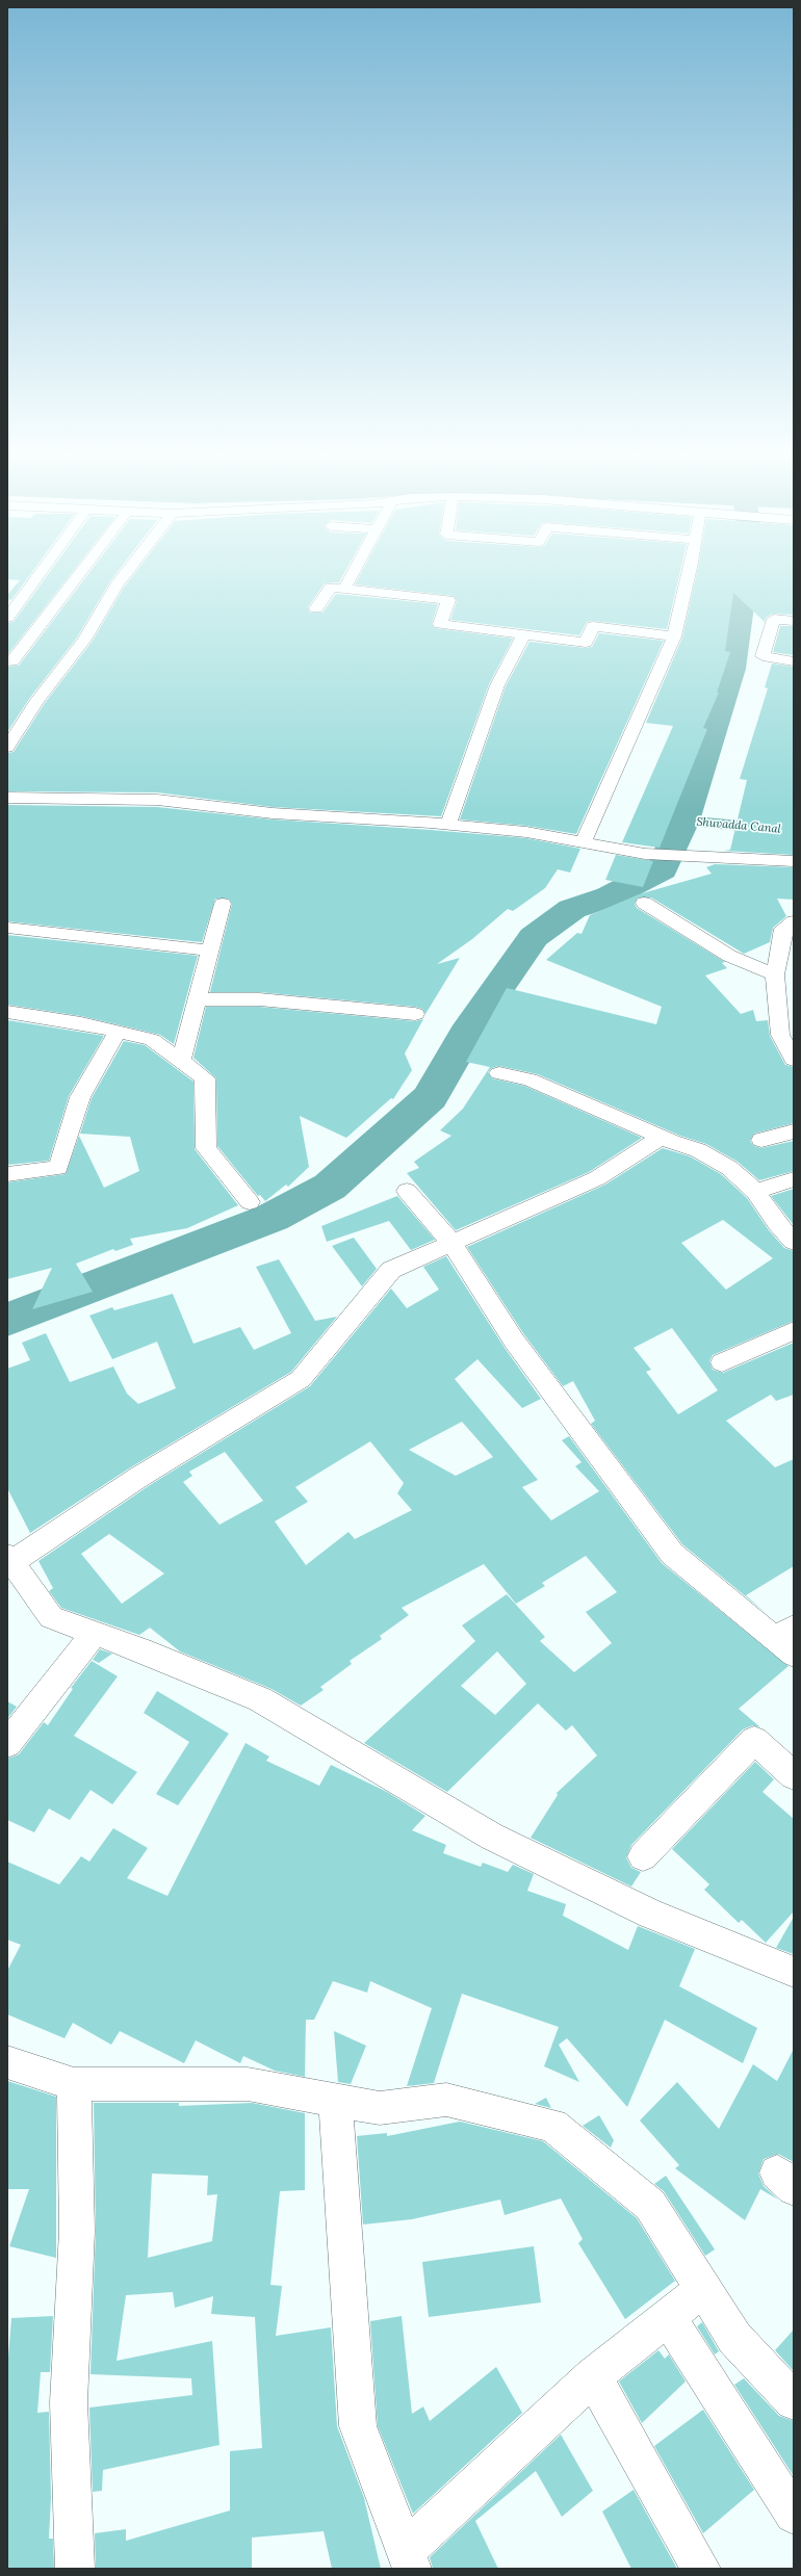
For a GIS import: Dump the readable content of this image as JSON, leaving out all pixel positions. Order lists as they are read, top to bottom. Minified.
{"water":["Shuvadda Canal"]}
